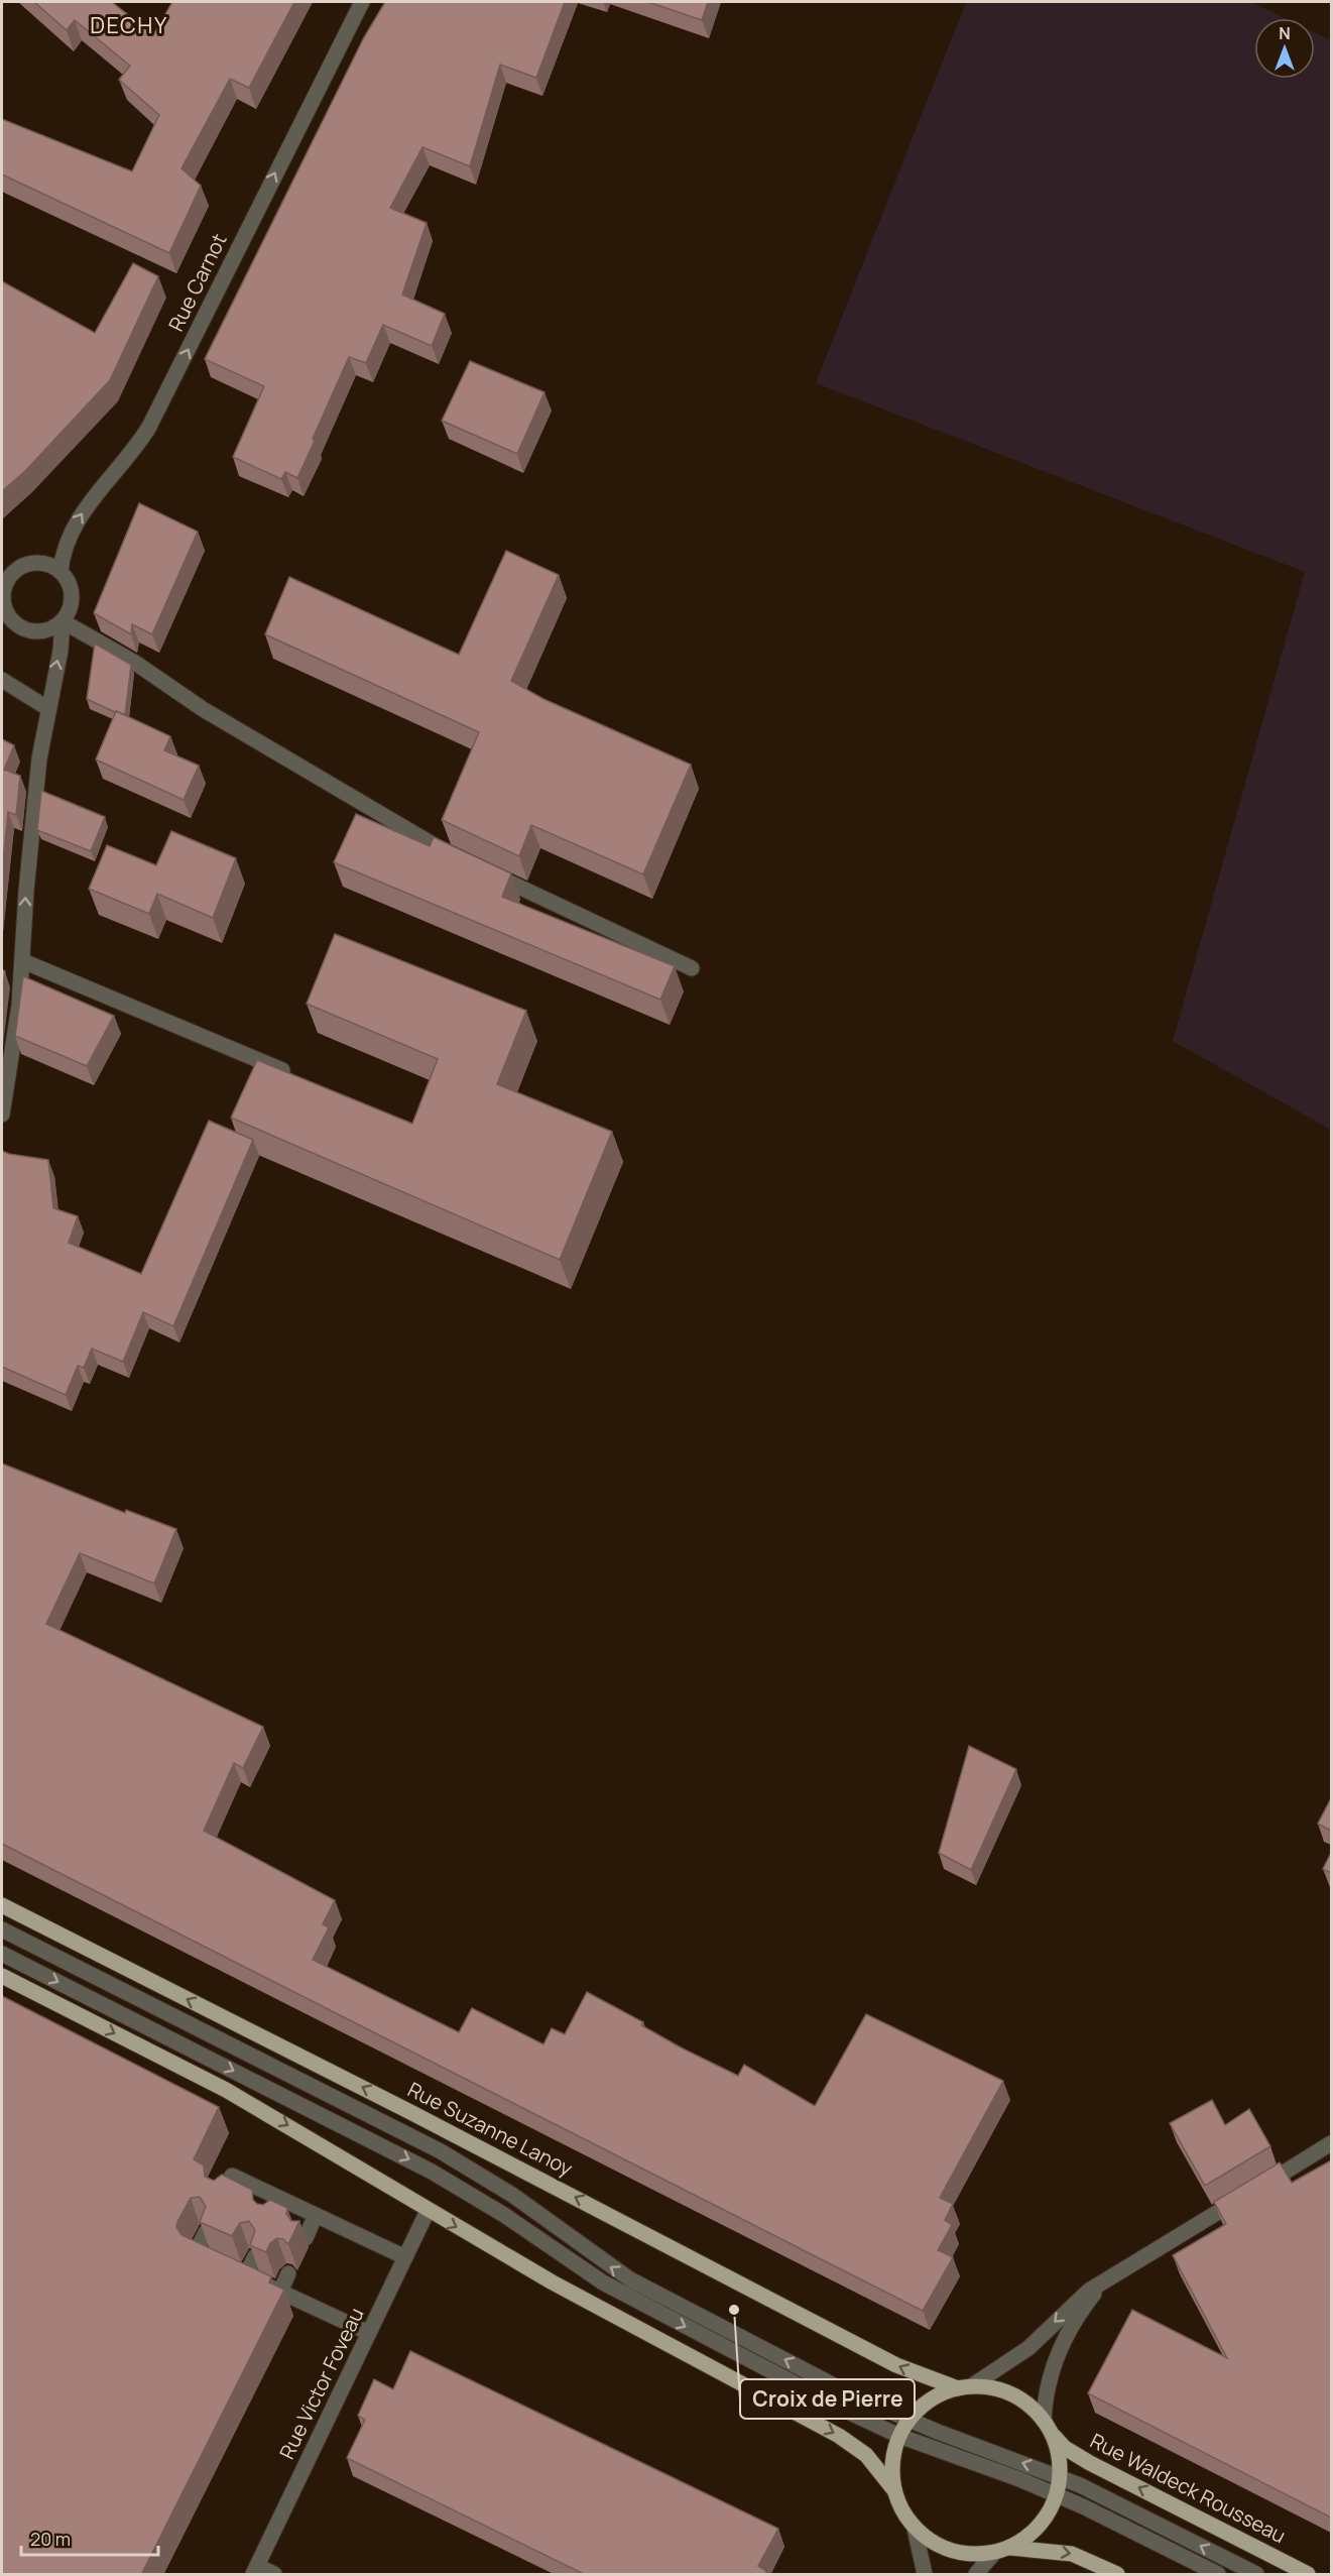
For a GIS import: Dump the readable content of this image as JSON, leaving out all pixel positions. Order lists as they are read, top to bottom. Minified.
{"streets":{"main road":["Rue Suzanne Lanoy","Rue Waldeck Rousseau"],"street":["Rue Carnot","Rue Victor Foveau"]},"crossings":[["Rue Suzanne Lanoy","Rue Waldeck Rousseau"]],"one_way":["Rue Carnot"],"districts":["DECHY"],"places":["Croix de Pierre"],"scale_bar":"20 m","north":"top"}
